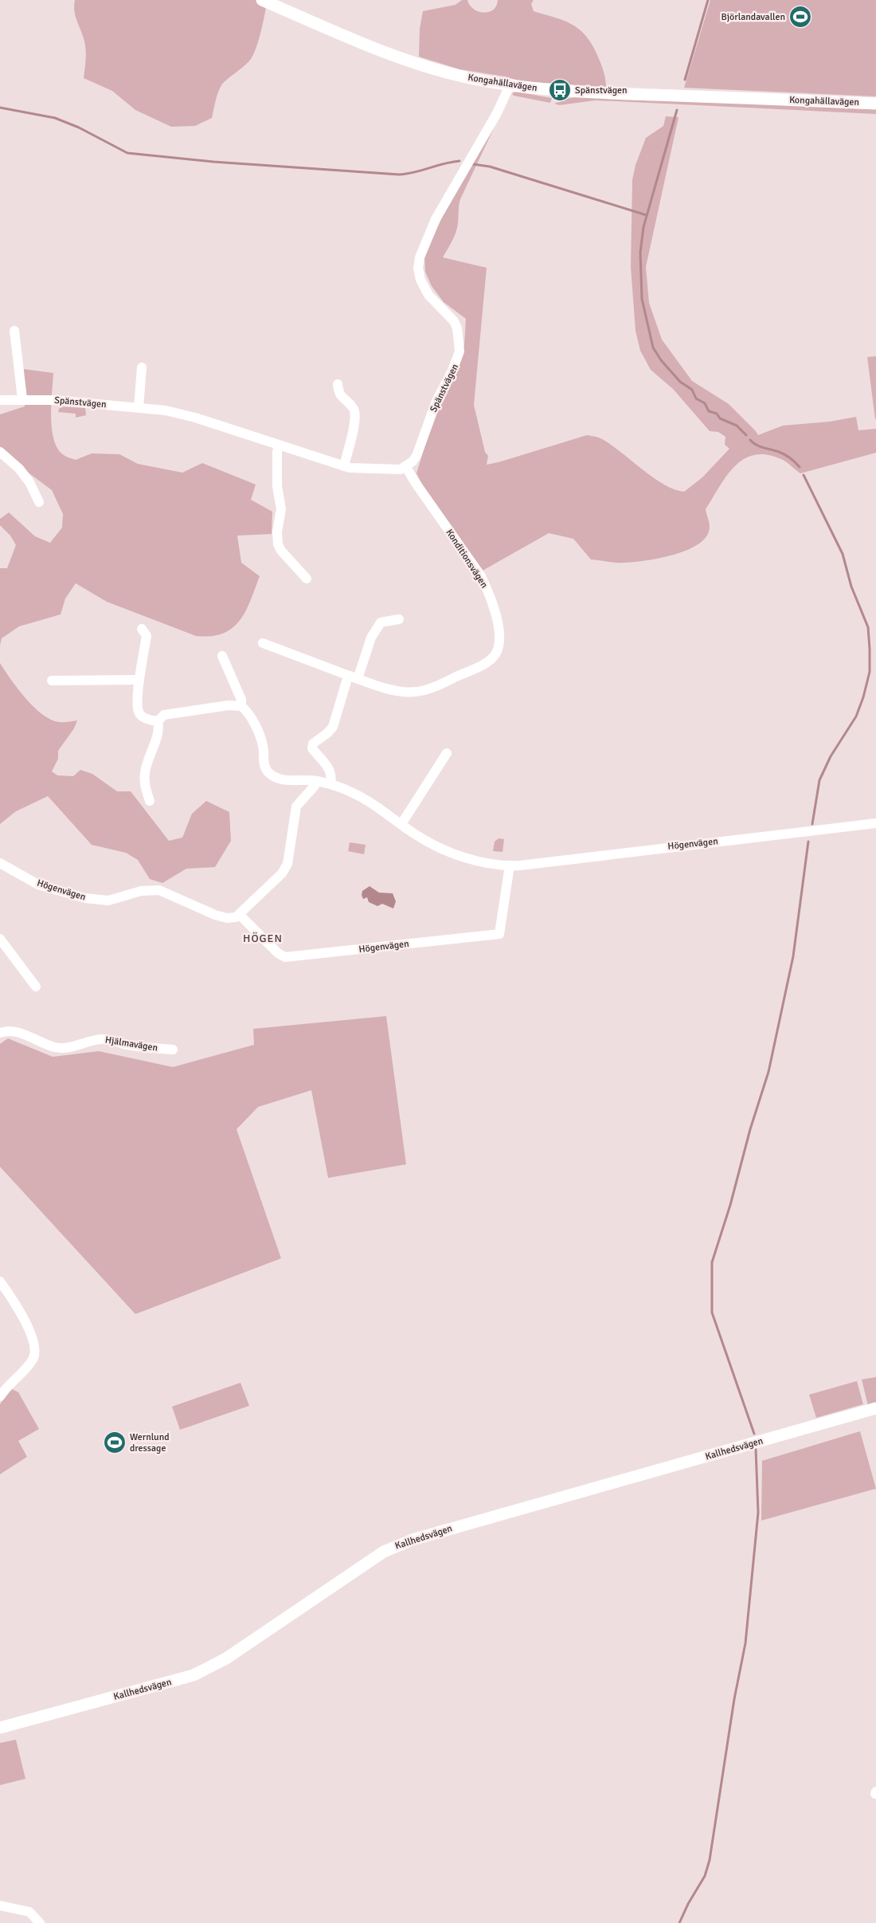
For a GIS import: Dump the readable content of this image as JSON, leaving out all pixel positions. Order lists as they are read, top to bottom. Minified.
{"streets":{"street":["Kongahällavägen","Spänstvägen","Konditionsvägen","Högenvägen","Hjälmavägen","Kallhedsvägen"]},"crossings":[["Kongahällavägen","Spänstvägen"],["Spänstvägen","Konditionsvägen"]],"districts":["HÖGEN"],"places":{"sports":["Björlandavallen","Wernlund dressage"],"bus stop":["Spänstvägen"]}}
